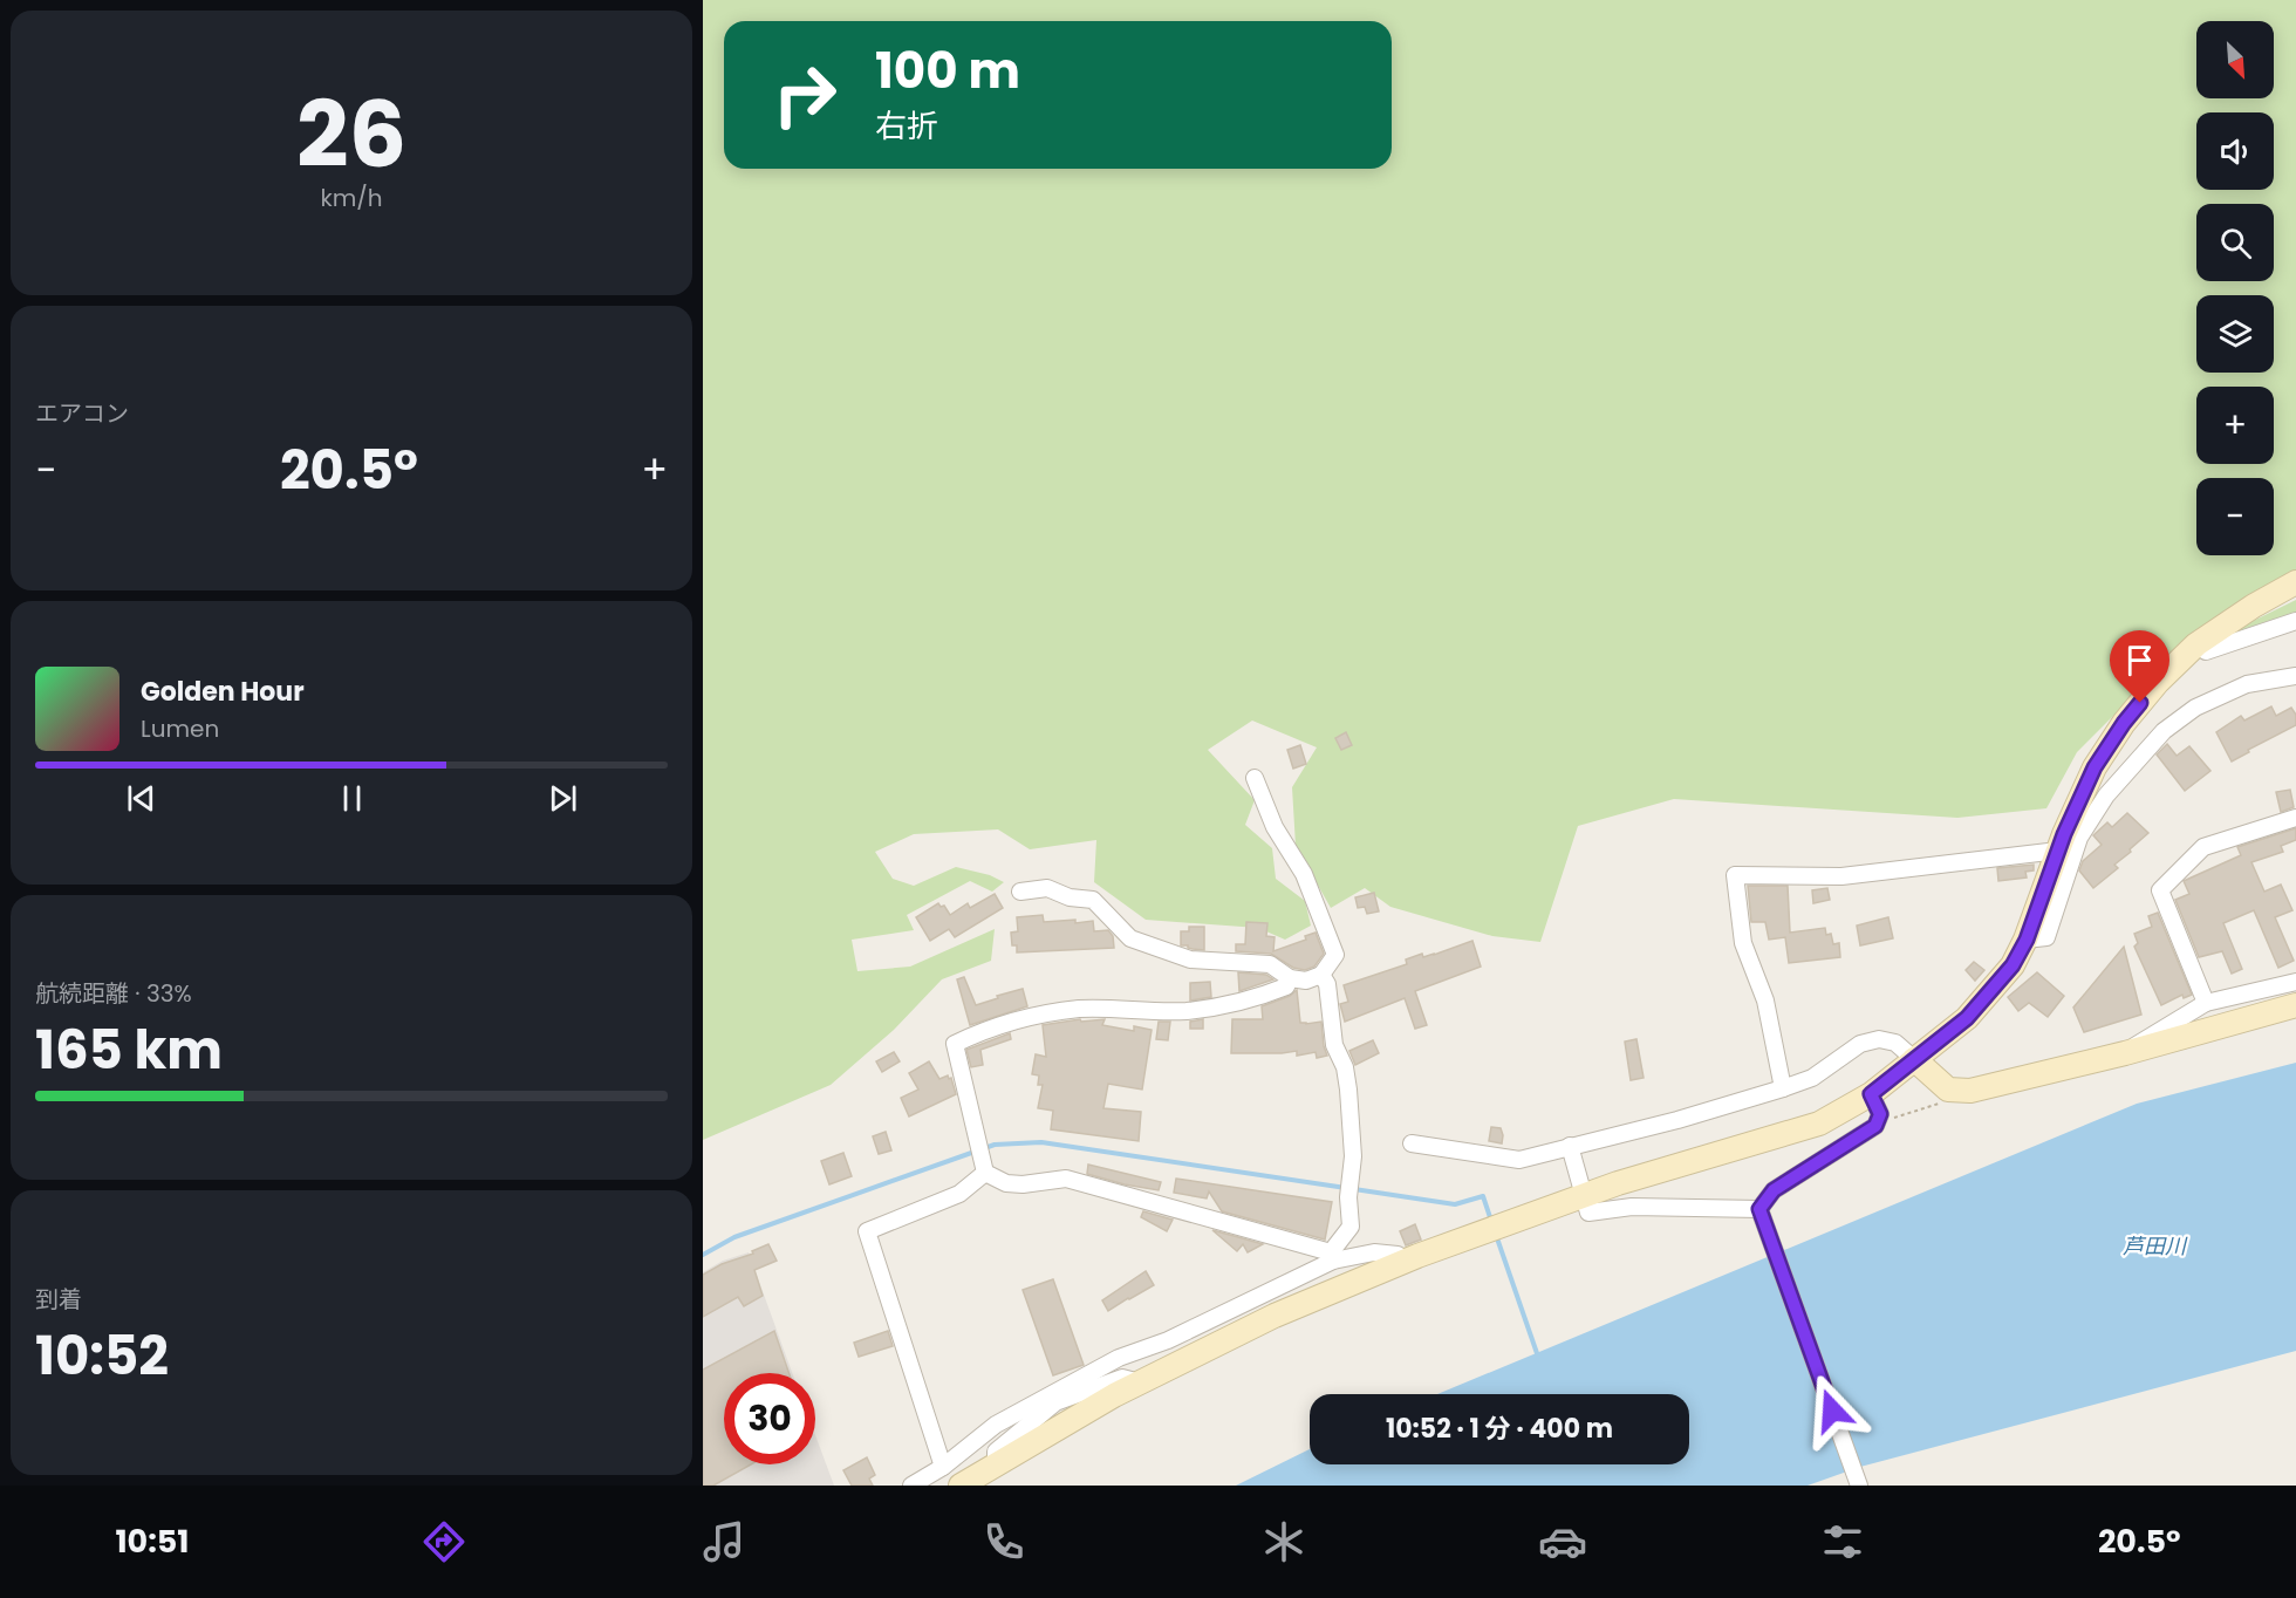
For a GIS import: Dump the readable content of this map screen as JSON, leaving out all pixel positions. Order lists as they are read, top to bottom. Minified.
{"water":["芦田川"],"north":"bottom right","page":{"tile":[["26","km/h"],"エアコン",["航続距離 · 33%","165 km"],["到着","10:52"]],"map_buttons":["+","−"],"turn":["100 m","右折"],"heat":["−","20.5°","+"],"song":["Golden Hour","Lumen"],"limit":"30","trip":"10:52 · 1 分 · 400 m","tabs":["10:51","20.5°"]}}
